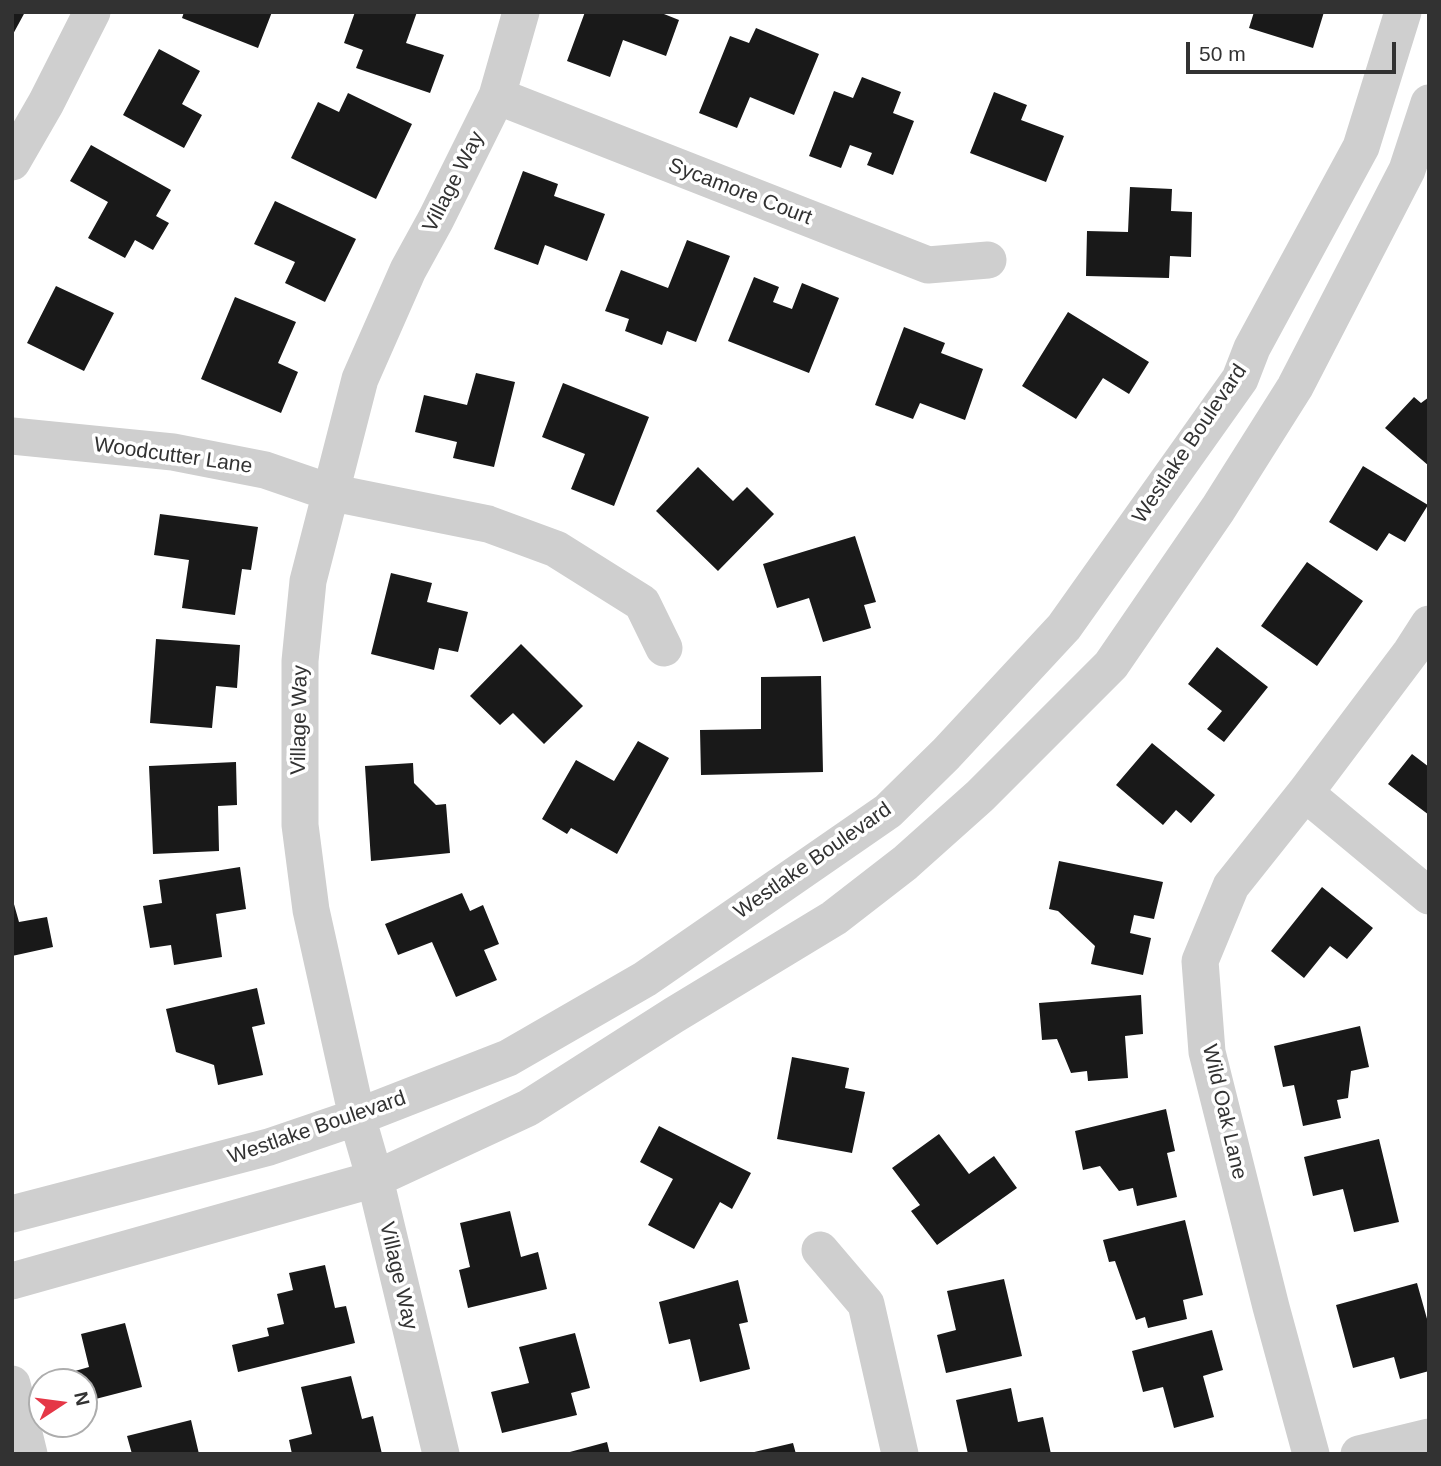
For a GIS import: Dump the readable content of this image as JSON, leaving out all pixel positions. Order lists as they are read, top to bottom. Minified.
{"streets":{"street":["Village Way","Sycamore Court","Westlake Boulevard","Woodcutter Lane","Wild Oak Lane"]},"crossings":[["Village Way","Sycamore Court"],["Village Way","Westlake Boulevard"],["Village Way","Woodcutter Lane"]],"scale_bar":"50 m","north":"right"}
